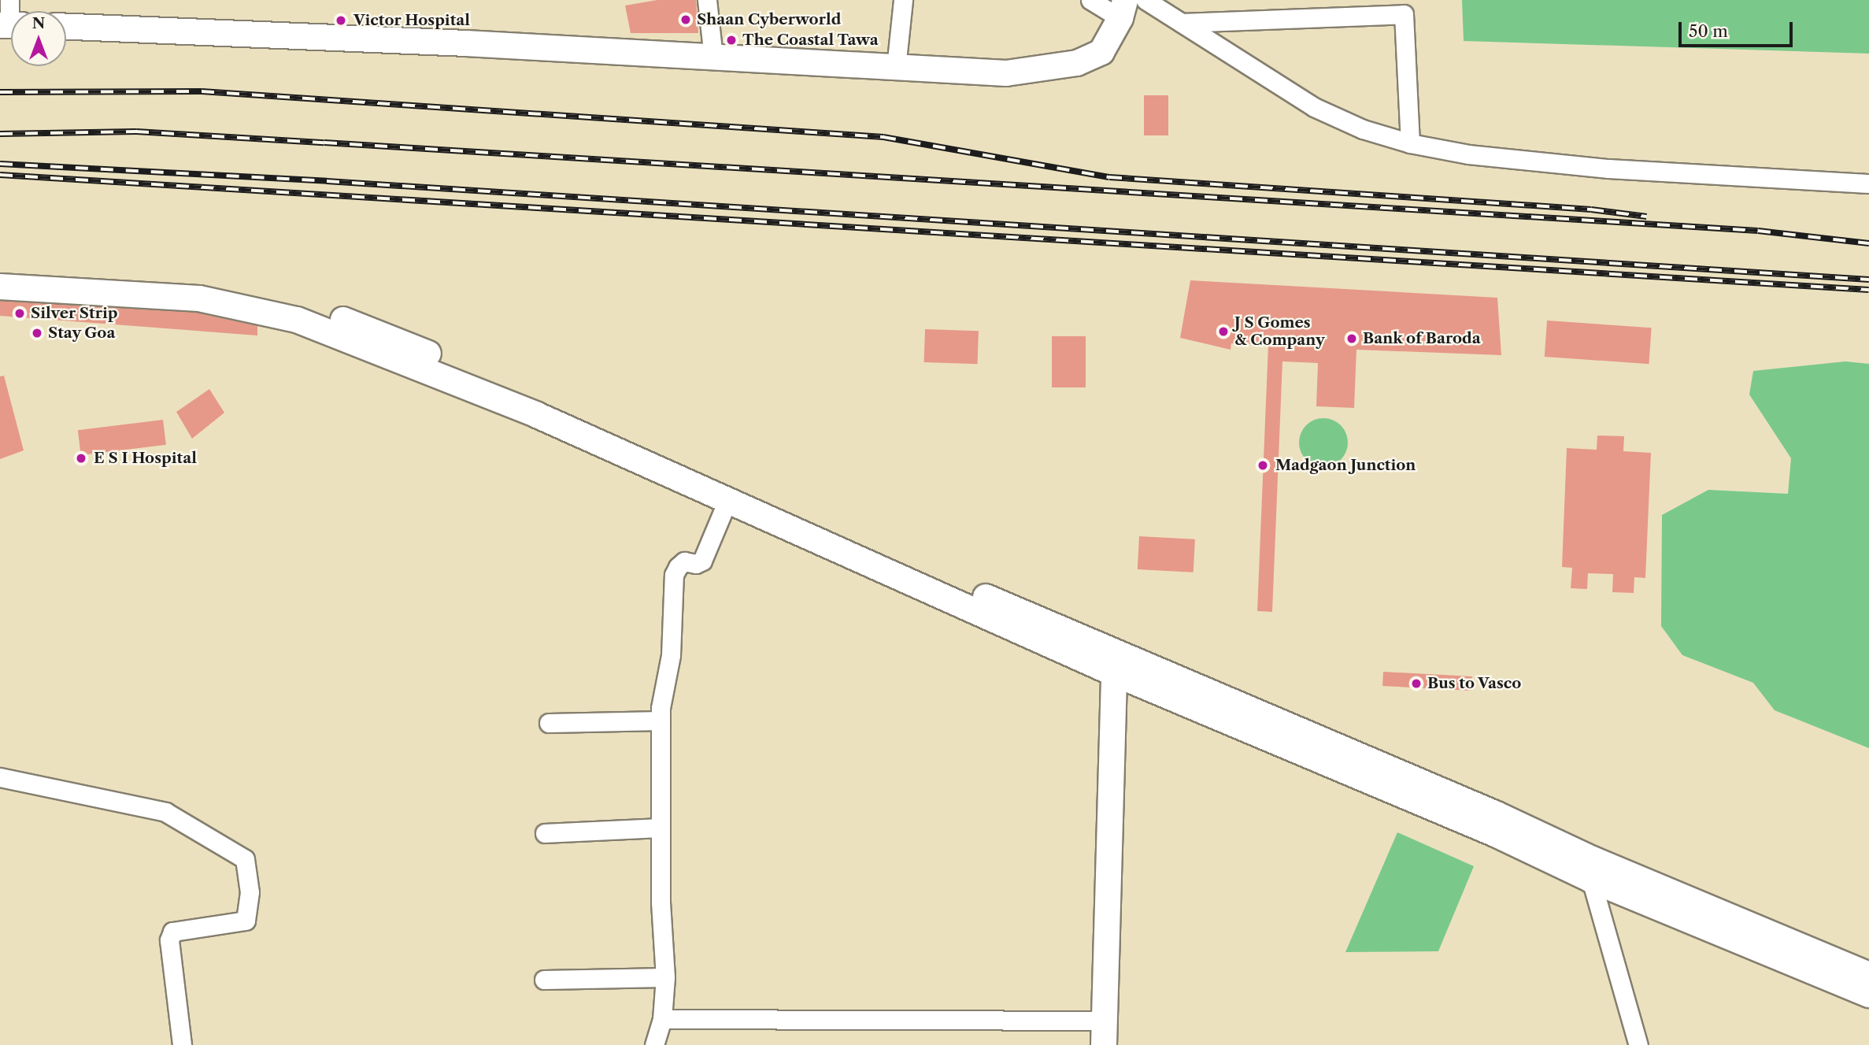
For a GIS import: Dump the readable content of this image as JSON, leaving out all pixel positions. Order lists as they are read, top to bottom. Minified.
{"places":["Shaan Cyberworld","Victor Hospital","The Coastal Tawa","Silver Strip","J S Gomes & Company","Stay Goa","Bank of Baroda","E S I Hospital","Madgaon Junction","Bus to Vasco"],"scale_bar":"50 m","north":"top"}
